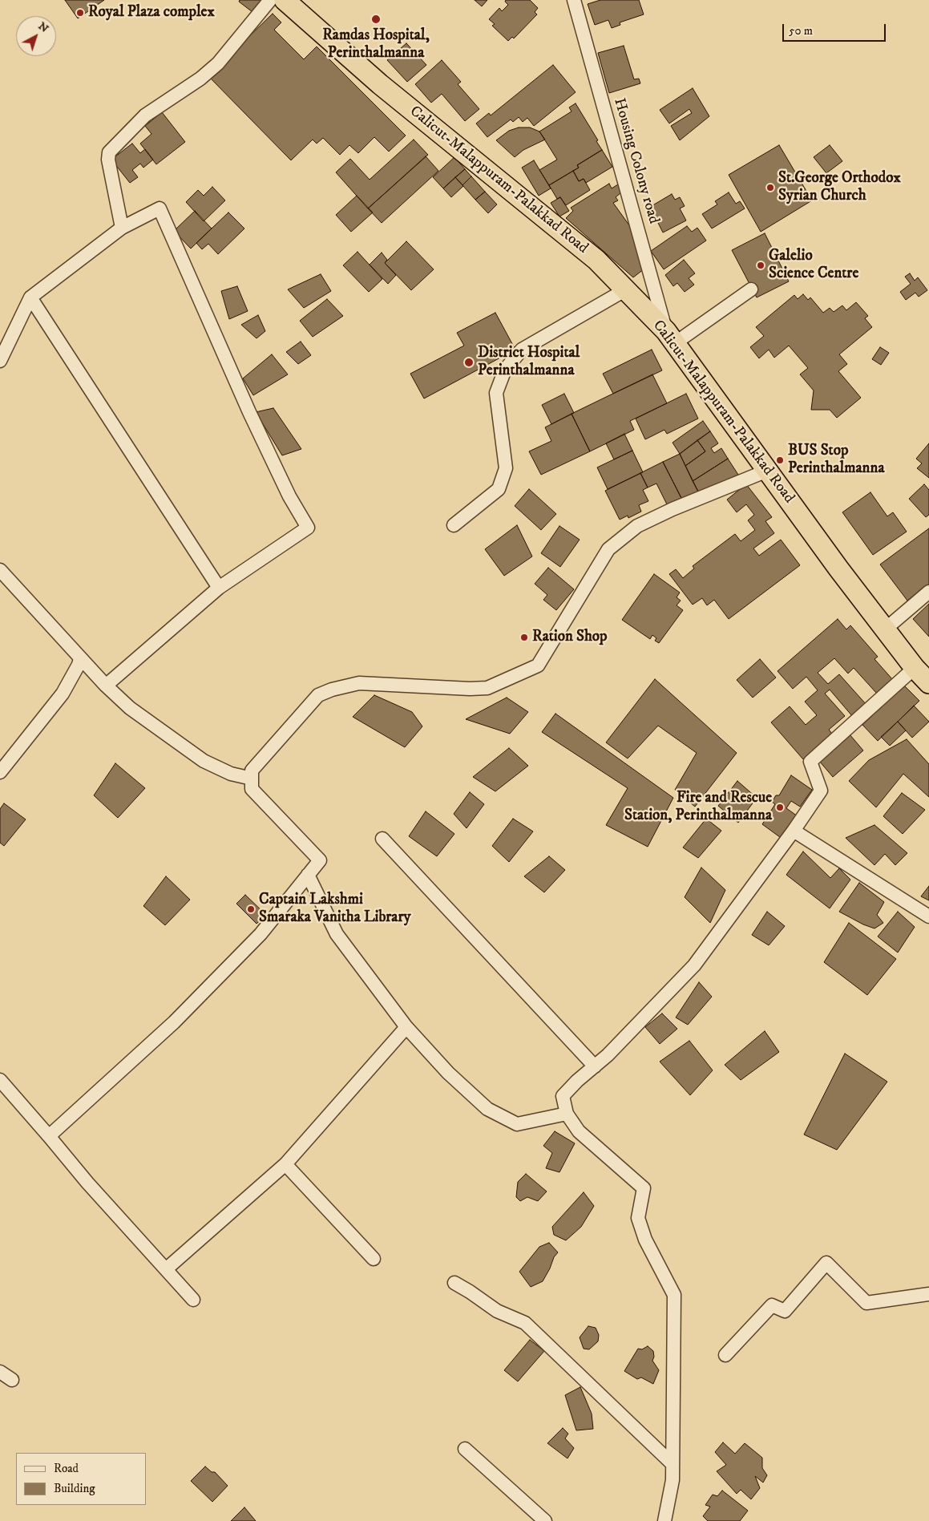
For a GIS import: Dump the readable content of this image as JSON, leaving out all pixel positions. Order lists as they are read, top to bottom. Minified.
{"streets":{"highway":["Calicut-Malappuram-Palakkad Road"],"street":["Housing Colony road"]},"crossings":[["Housing Colony road","Calicut-Malappuram-Palakkad Road"]],"places":["Royal Plaza complex","Ramdas Hospital, Perinthalmanna","St.George Orthodox Syrian Church","Galelio Science Centre","District Hospital Perinthalmanna","BUS Stop Perinthalmanna","Ration Shop","Fire and Rescue Station, Perinthalmanna","Captain Lakshmi Smaraka Vanitha Library"],"legend":["Road","Building"],"scale_bar":"50 m","north":"top right"}
